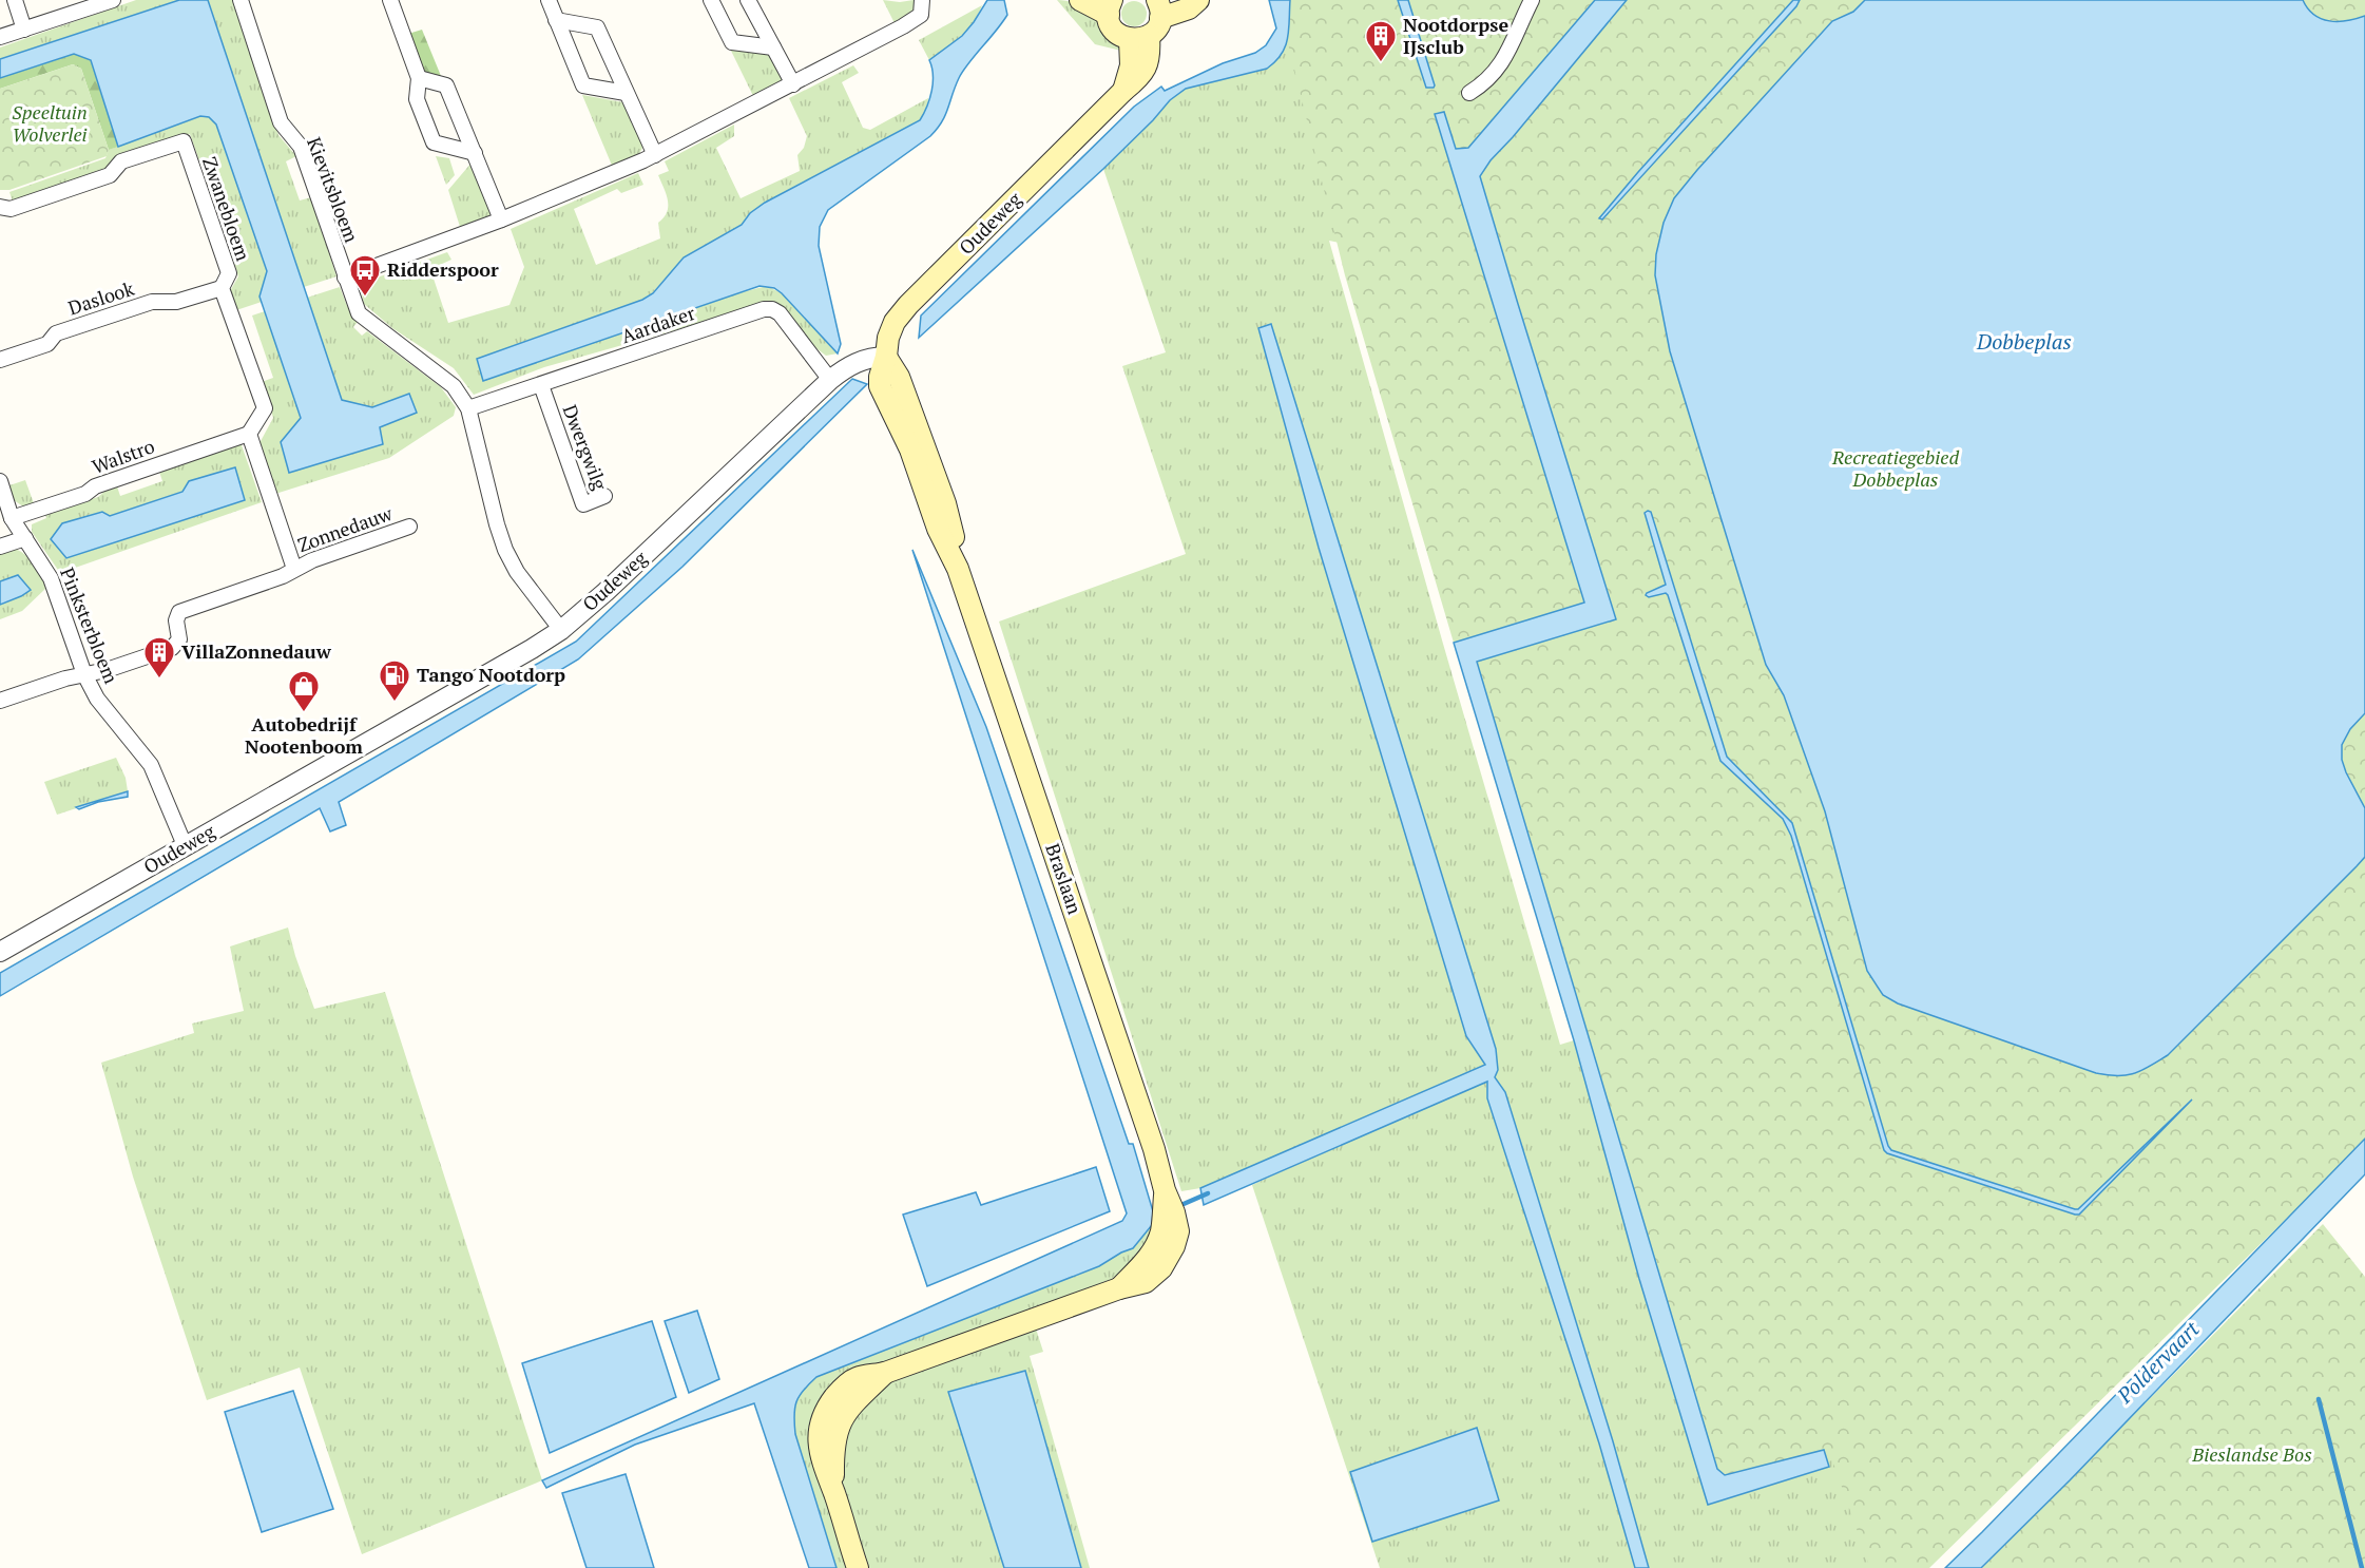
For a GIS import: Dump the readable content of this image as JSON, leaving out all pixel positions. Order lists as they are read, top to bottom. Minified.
{"streets":{"main road":["Oudeweg","Braslaan"],"street":["Kievitsbloem","Zwanebloem","Daslook","Aardaker","Dwergwilg","Walstro","Zonnedauw","Pinksterbloem"]},"crossings":[["Kievitsbloem","Oudeweg"],["Kievitsbloem","Aardaker"],["Zwanebloem","Daslook"],["Zwanebloem","Walstro"],["Zwanebloem","Zonnedauw"],["Oudeweg","Aardaker"],["Oudeweg","Pinksterbloem"],["Oudeweg","Braslaan"],["Aardaker","Dwergwilg"],["Walstro","Zonnedauw"],["Walstro","Pinksterbloem"],["Zonnedauw","Pinksterbloem"]],"water":["Dobbeplas","Poldervaart"],"parks":["Speeltuin Wolverlei","Recreatiegebied Dobbeplas","Bieslandse Bos"],"places":{"building":["Nootdorpse IJsclub","VillaZonnedauw"],"bus stop":["Ridderspoor"],"fuel station":["Tango Nootdorp"],"shop":["Autobedrijf Nootenboom"]}}
